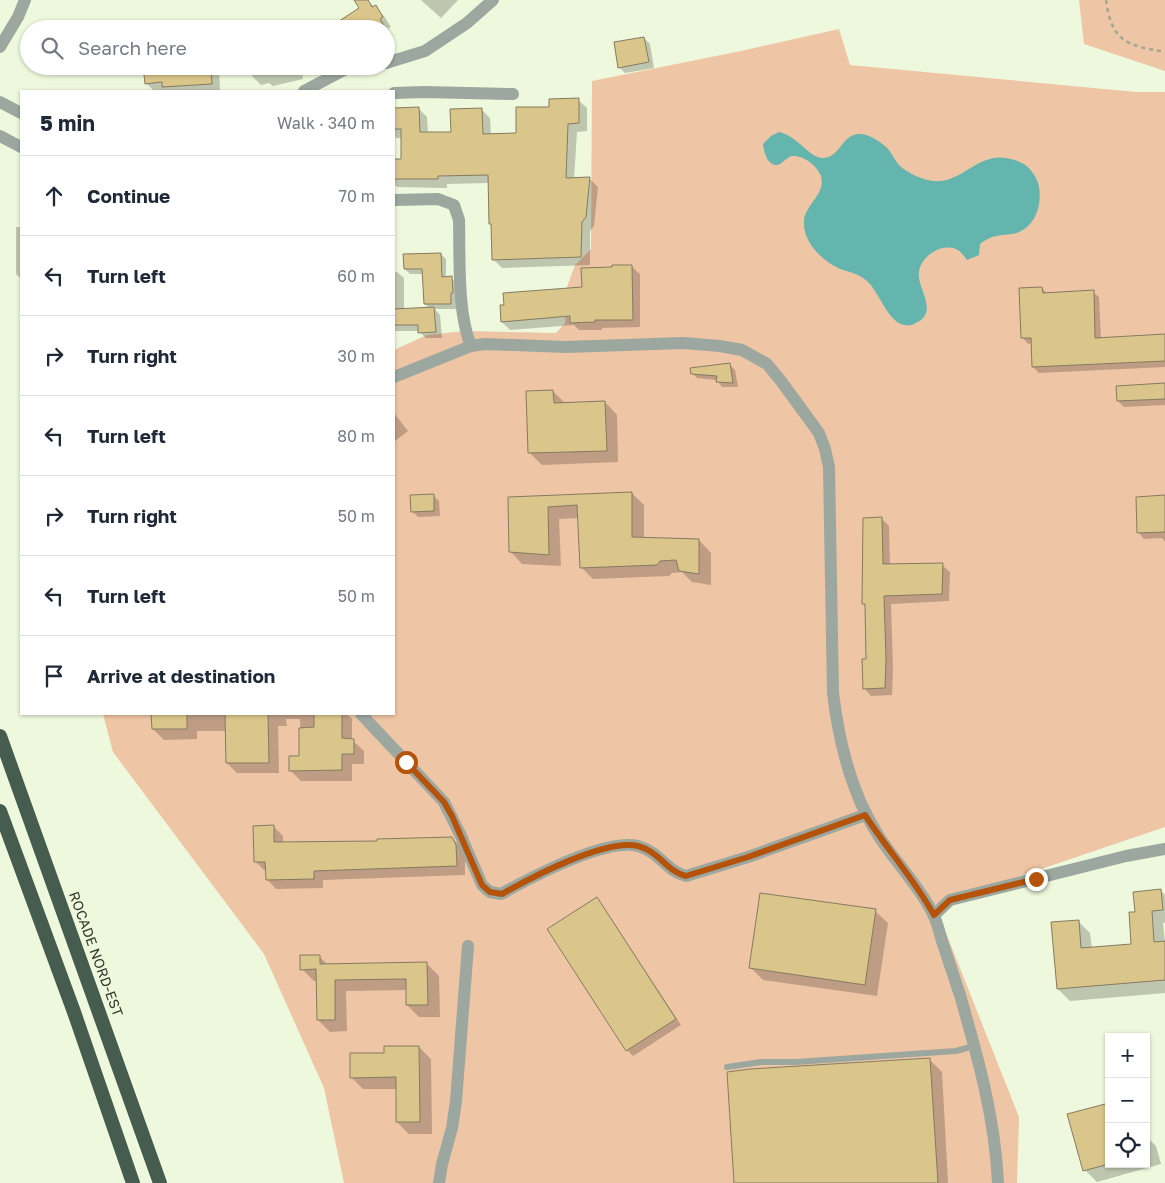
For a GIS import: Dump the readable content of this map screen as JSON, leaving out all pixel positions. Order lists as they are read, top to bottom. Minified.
{"streets":{"highway":["ROCADE NORD-EST"]},"page":{"search":"Search here","heading":["5 min","Walk · 340 m"],"list":[["Continue","70 m"],["Turn left","60 m"],["Turn right","30 m"],["Turn left","80 m"],["Turn right","50 m"],["Turn left","50 m"],"Arrive at destination"],"map_buttons":["+","−"]}}
